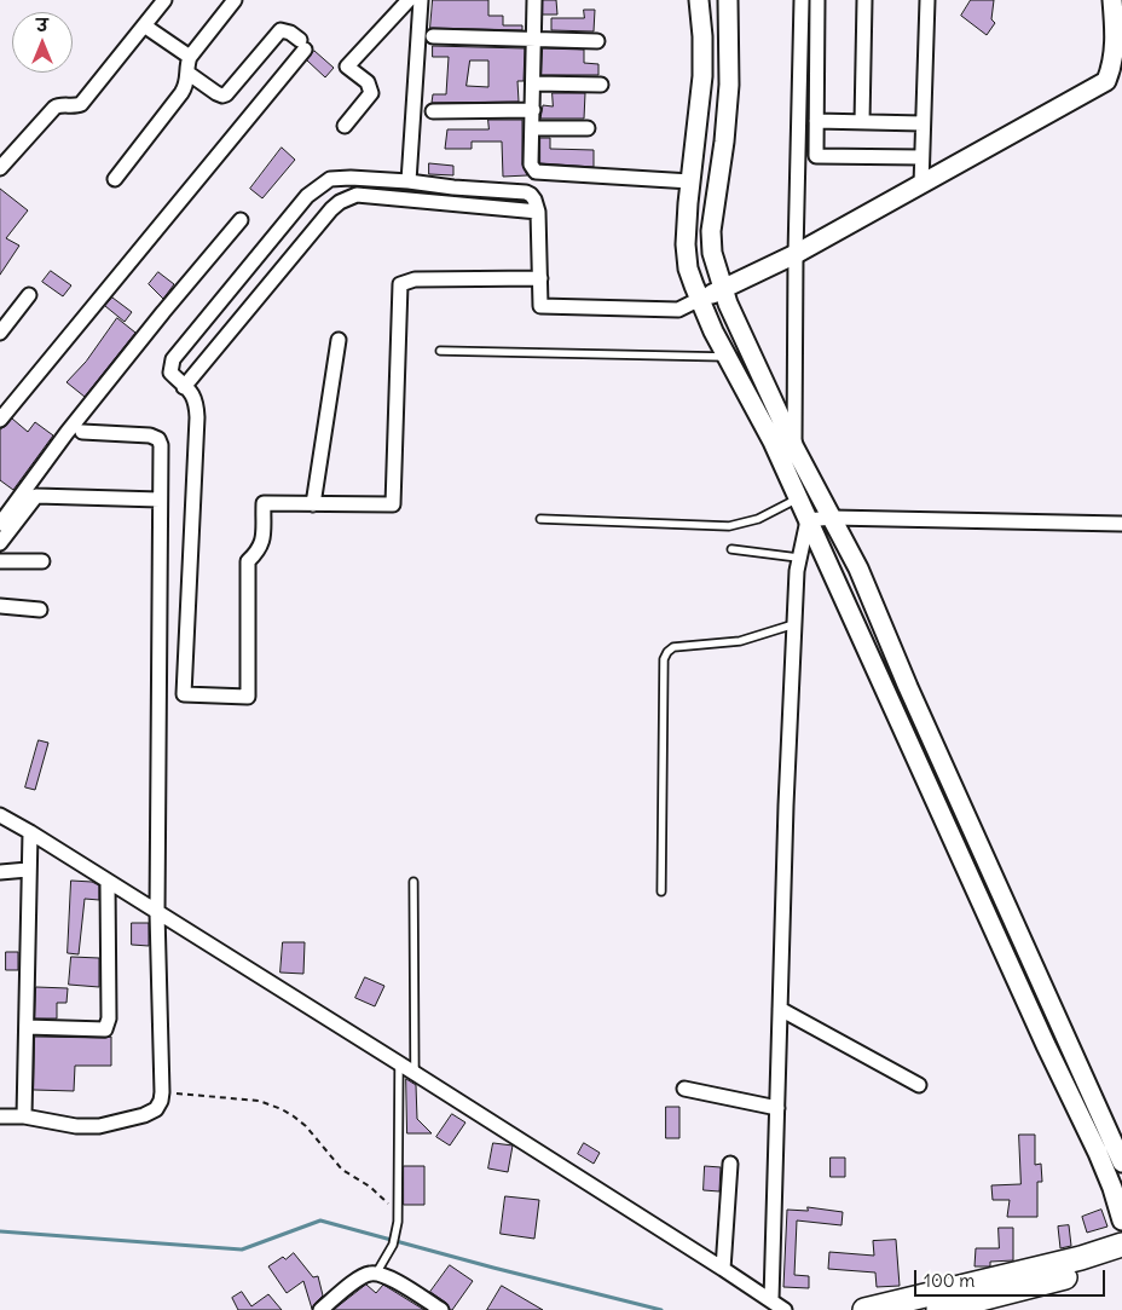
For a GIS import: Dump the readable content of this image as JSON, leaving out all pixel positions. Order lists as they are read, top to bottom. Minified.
{"scale_bar":"100 m","north":"top"}
